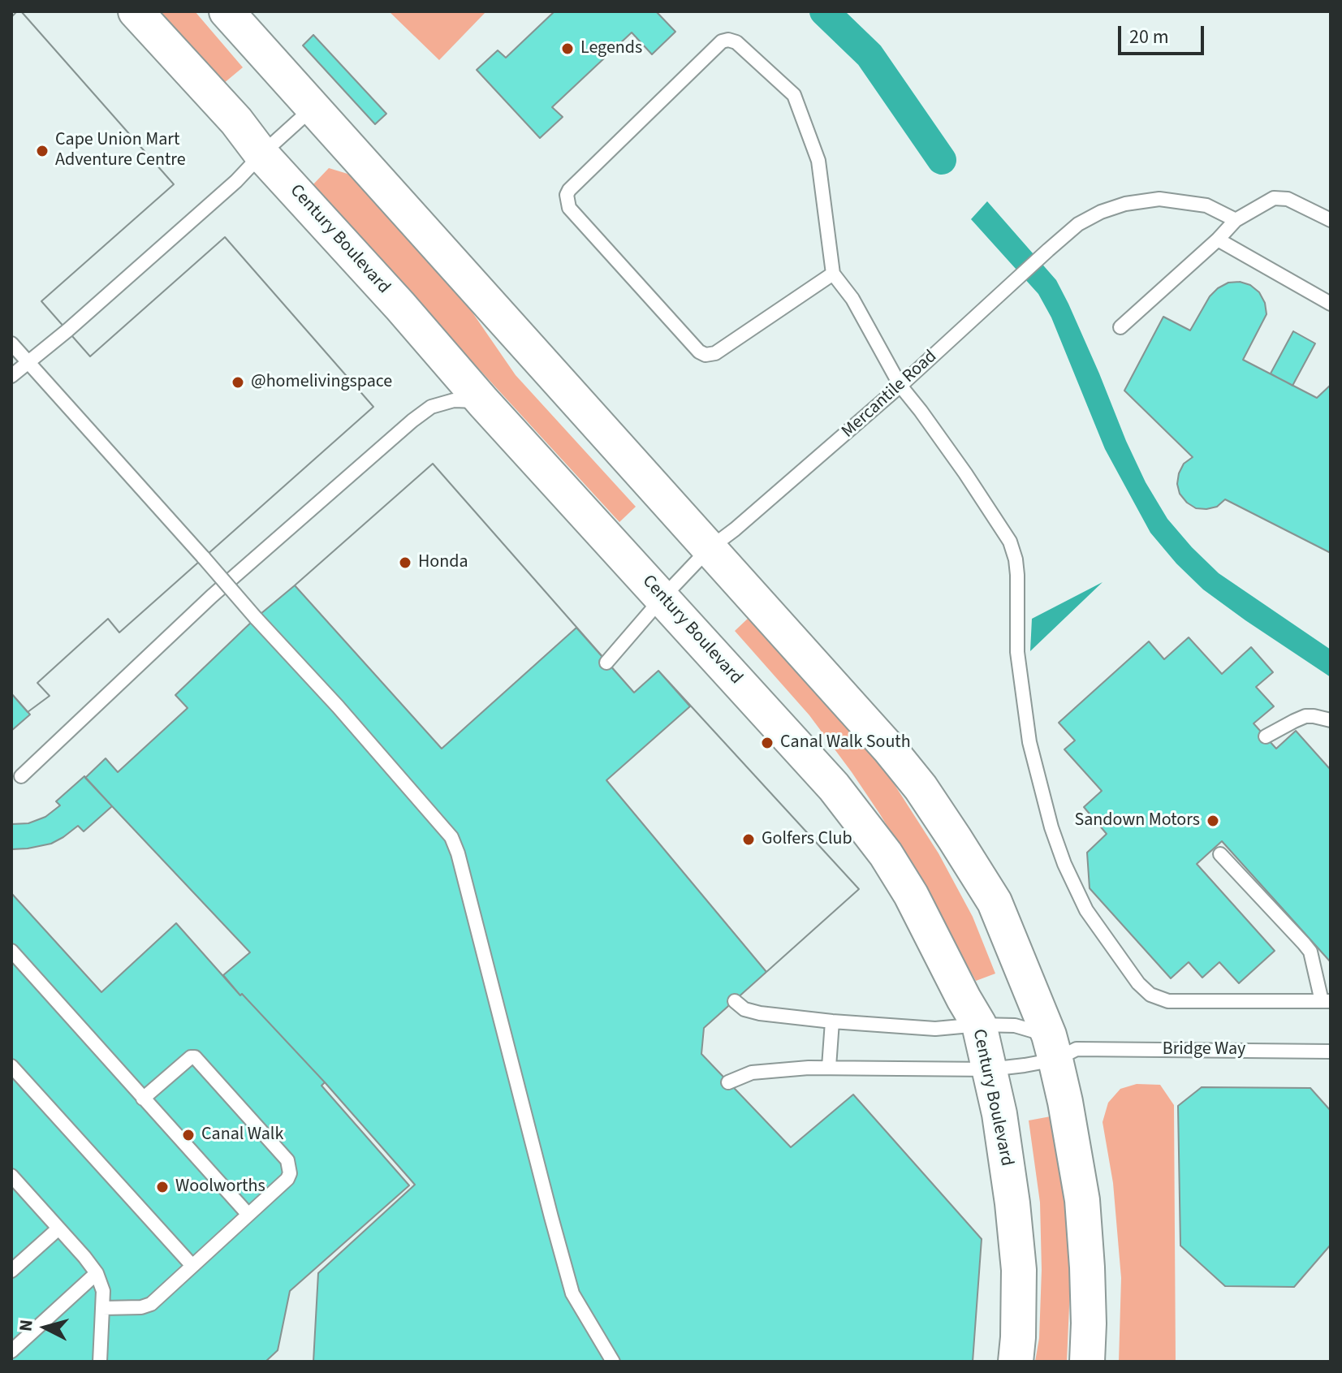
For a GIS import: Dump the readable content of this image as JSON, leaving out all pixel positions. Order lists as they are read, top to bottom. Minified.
{"streets":{"main road":["Century Boulevard"],"lane":["Mercantile Road","Bridge Way"]},"crossings":[["Century Boulevard","Mercantile Road"]],"places":["Legends","Cape Union Mart Adventure Centre","@homelivingspace","Honda","Canal Walk South","Sandown Motors","Golfers Club","Canal Walk","Woolworths"],"scale_bar":"20 m","north":"left"}
